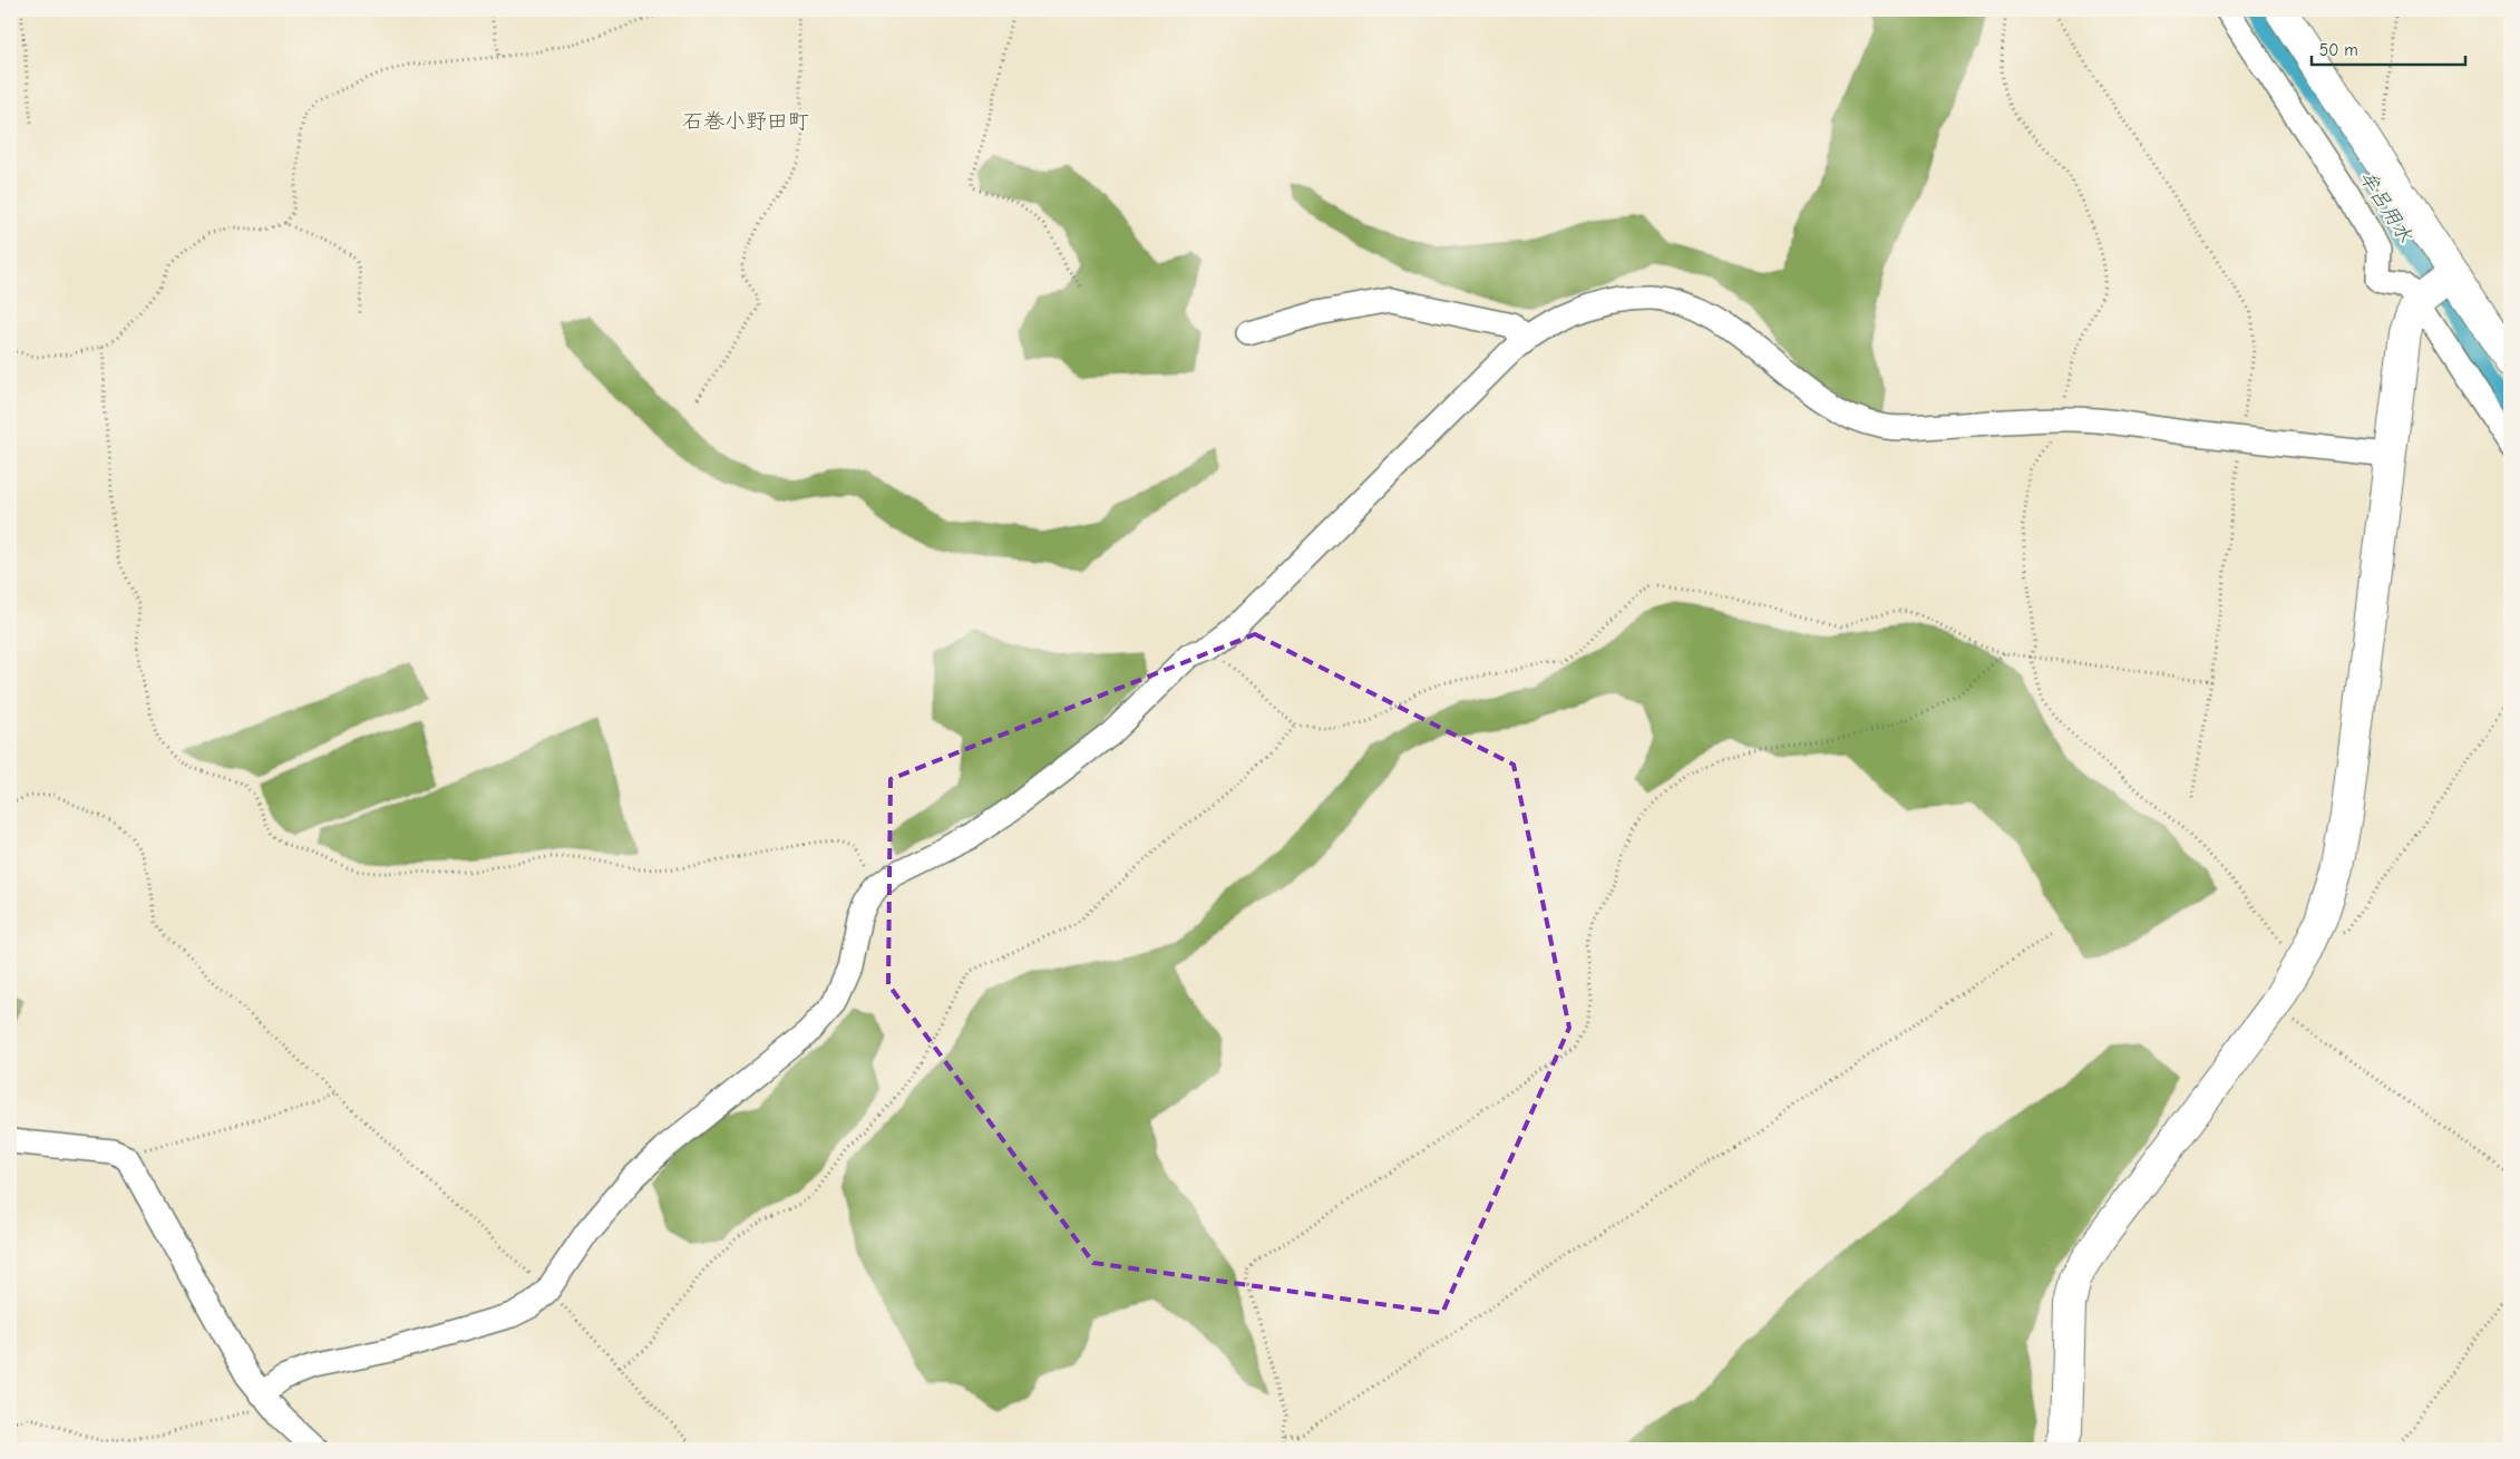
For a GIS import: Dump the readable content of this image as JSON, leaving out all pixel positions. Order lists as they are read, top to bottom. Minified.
{"districts":["石巻小野田町"],"water":["牟呂用水"],"scale_bar":"50 m"}
